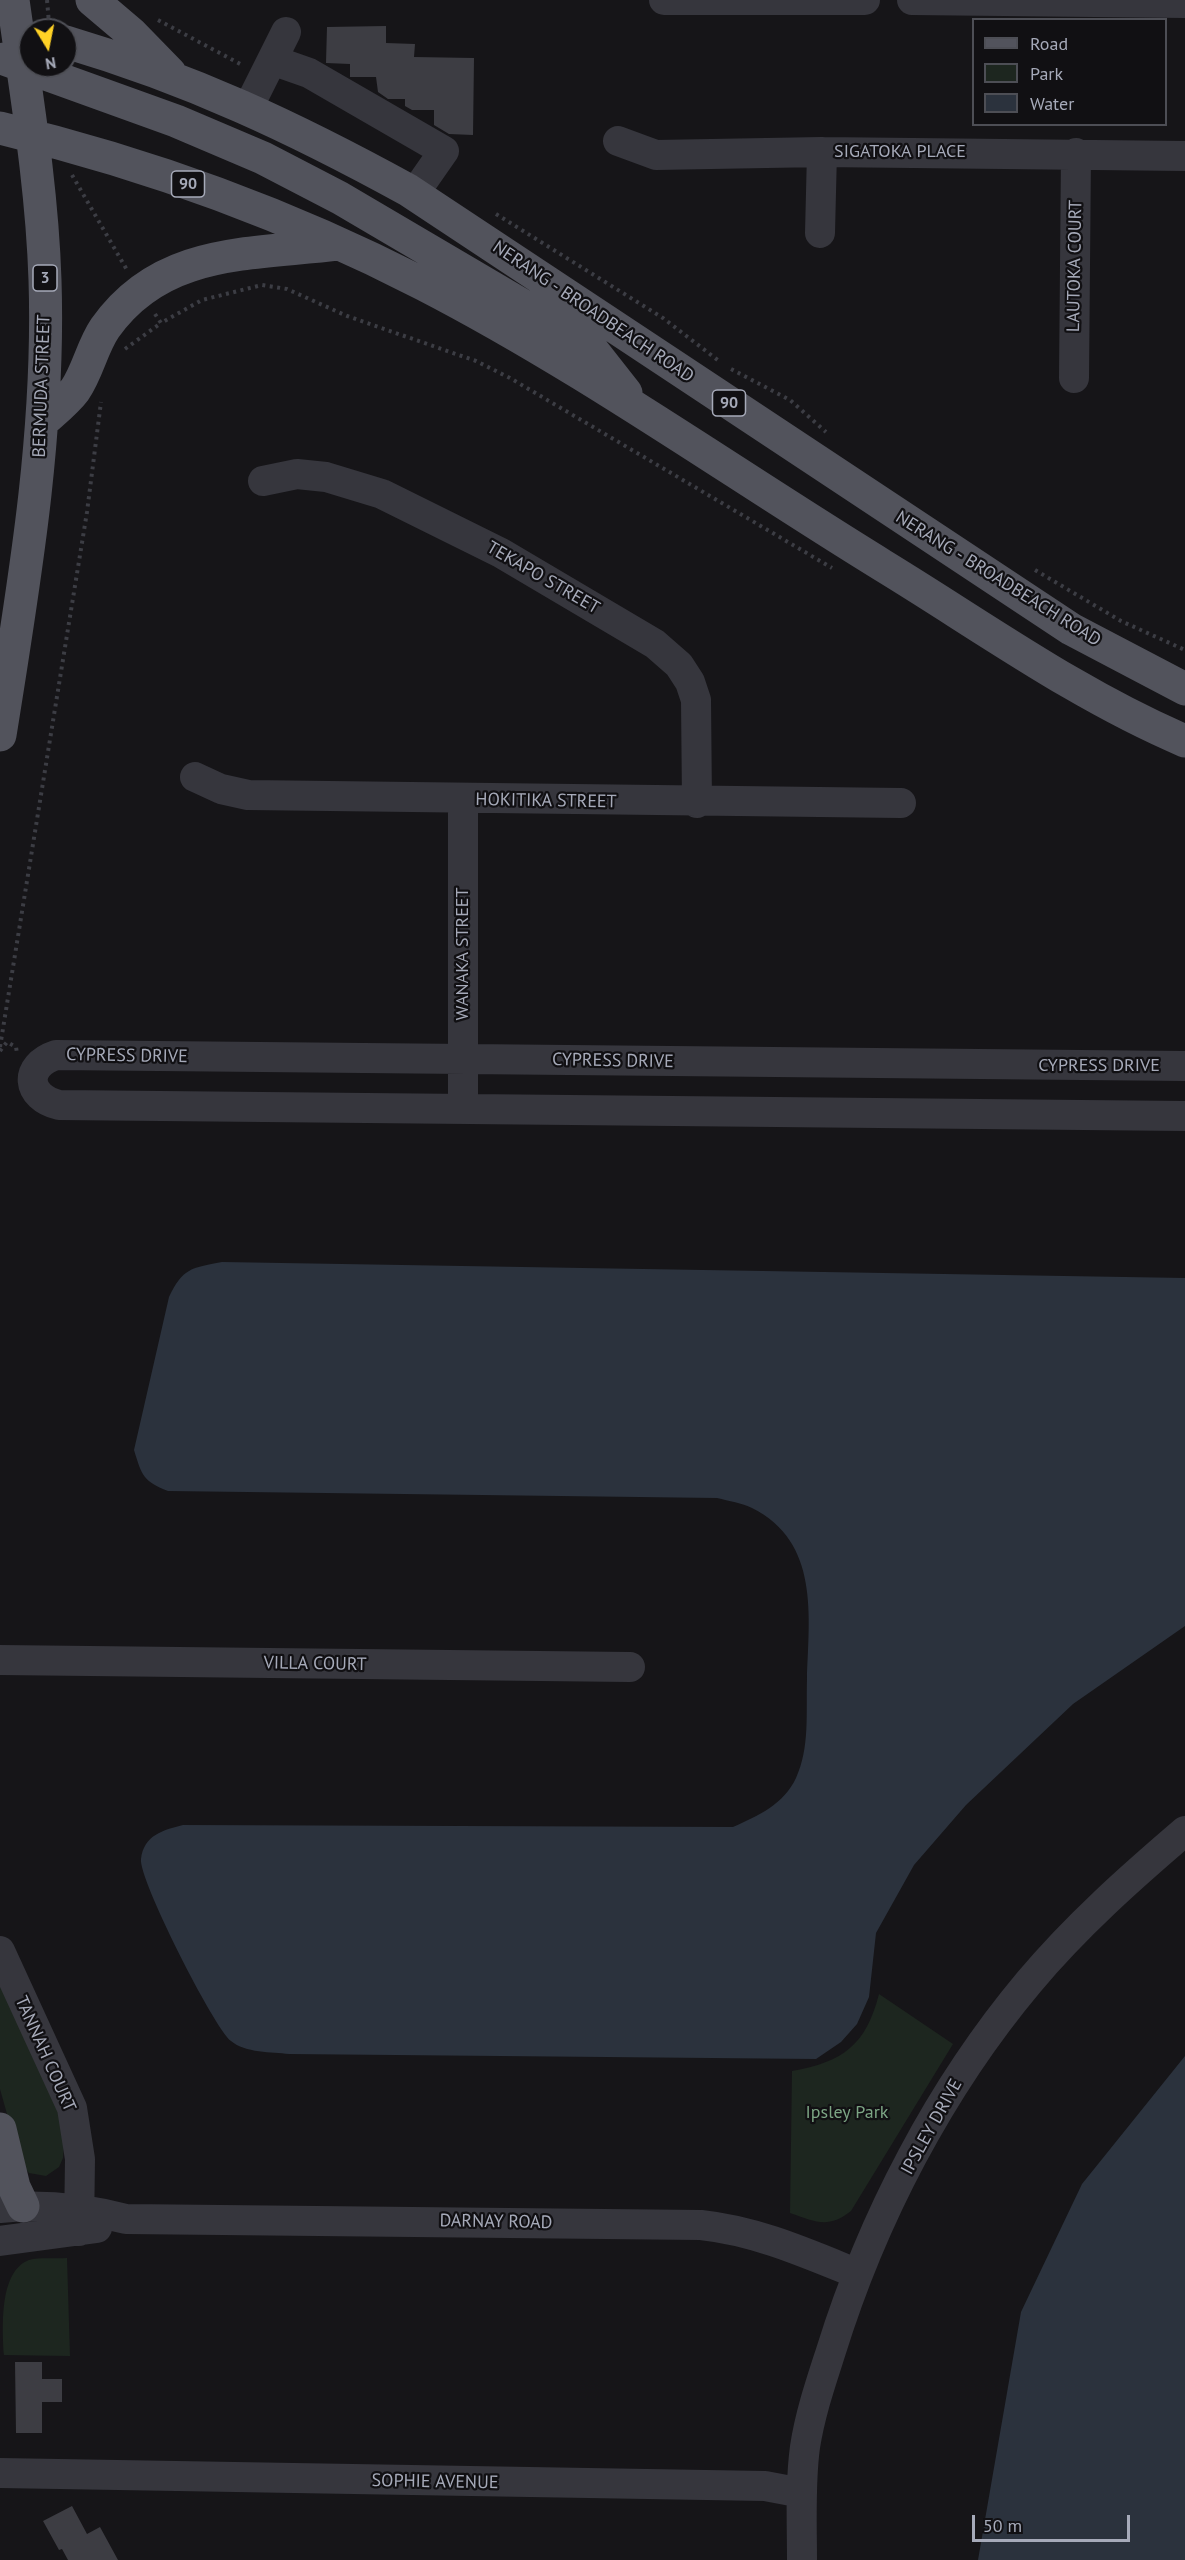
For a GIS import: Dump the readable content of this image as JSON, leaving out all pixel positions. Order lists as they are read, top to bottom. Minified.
{"streets":{"main road":["90","3","NERANG - BROADBEACH ROAD","BERMUDA STREET"],"street":["SIGATOKA PLACE","LAUTOKA COURT","TEKAPO STREET","HOKITIKA STREET","WANAKA STREET","CYPRESS DRIVE","VILLA COURT","TANNAH COURT","IPSLEY DRIVE","DARNAY ROAD","SOPHIE AVENUE"]},"crossings":[["SIGATOKA PLACE","LAUTOKA COURT"],["90","BERMUDA STREET"],["TEKAPO STREET","HOKITIKA STREET"],["HOKITIKA STREET","WANAKA STREET"],["WANAKA STREET","CYPRESS DRIVE"],["TANNAH COURT","DARNAY ROAD"],["IPSLEY DRIVE","DARNAY ROAD"],["IPSLEY DRIVE","SOPHIE AVENUE"]],"parks":["Ipsley Park"],"legend":["Road","Park","Water"],"scale_bar":"50 m","north":"bottom"}
